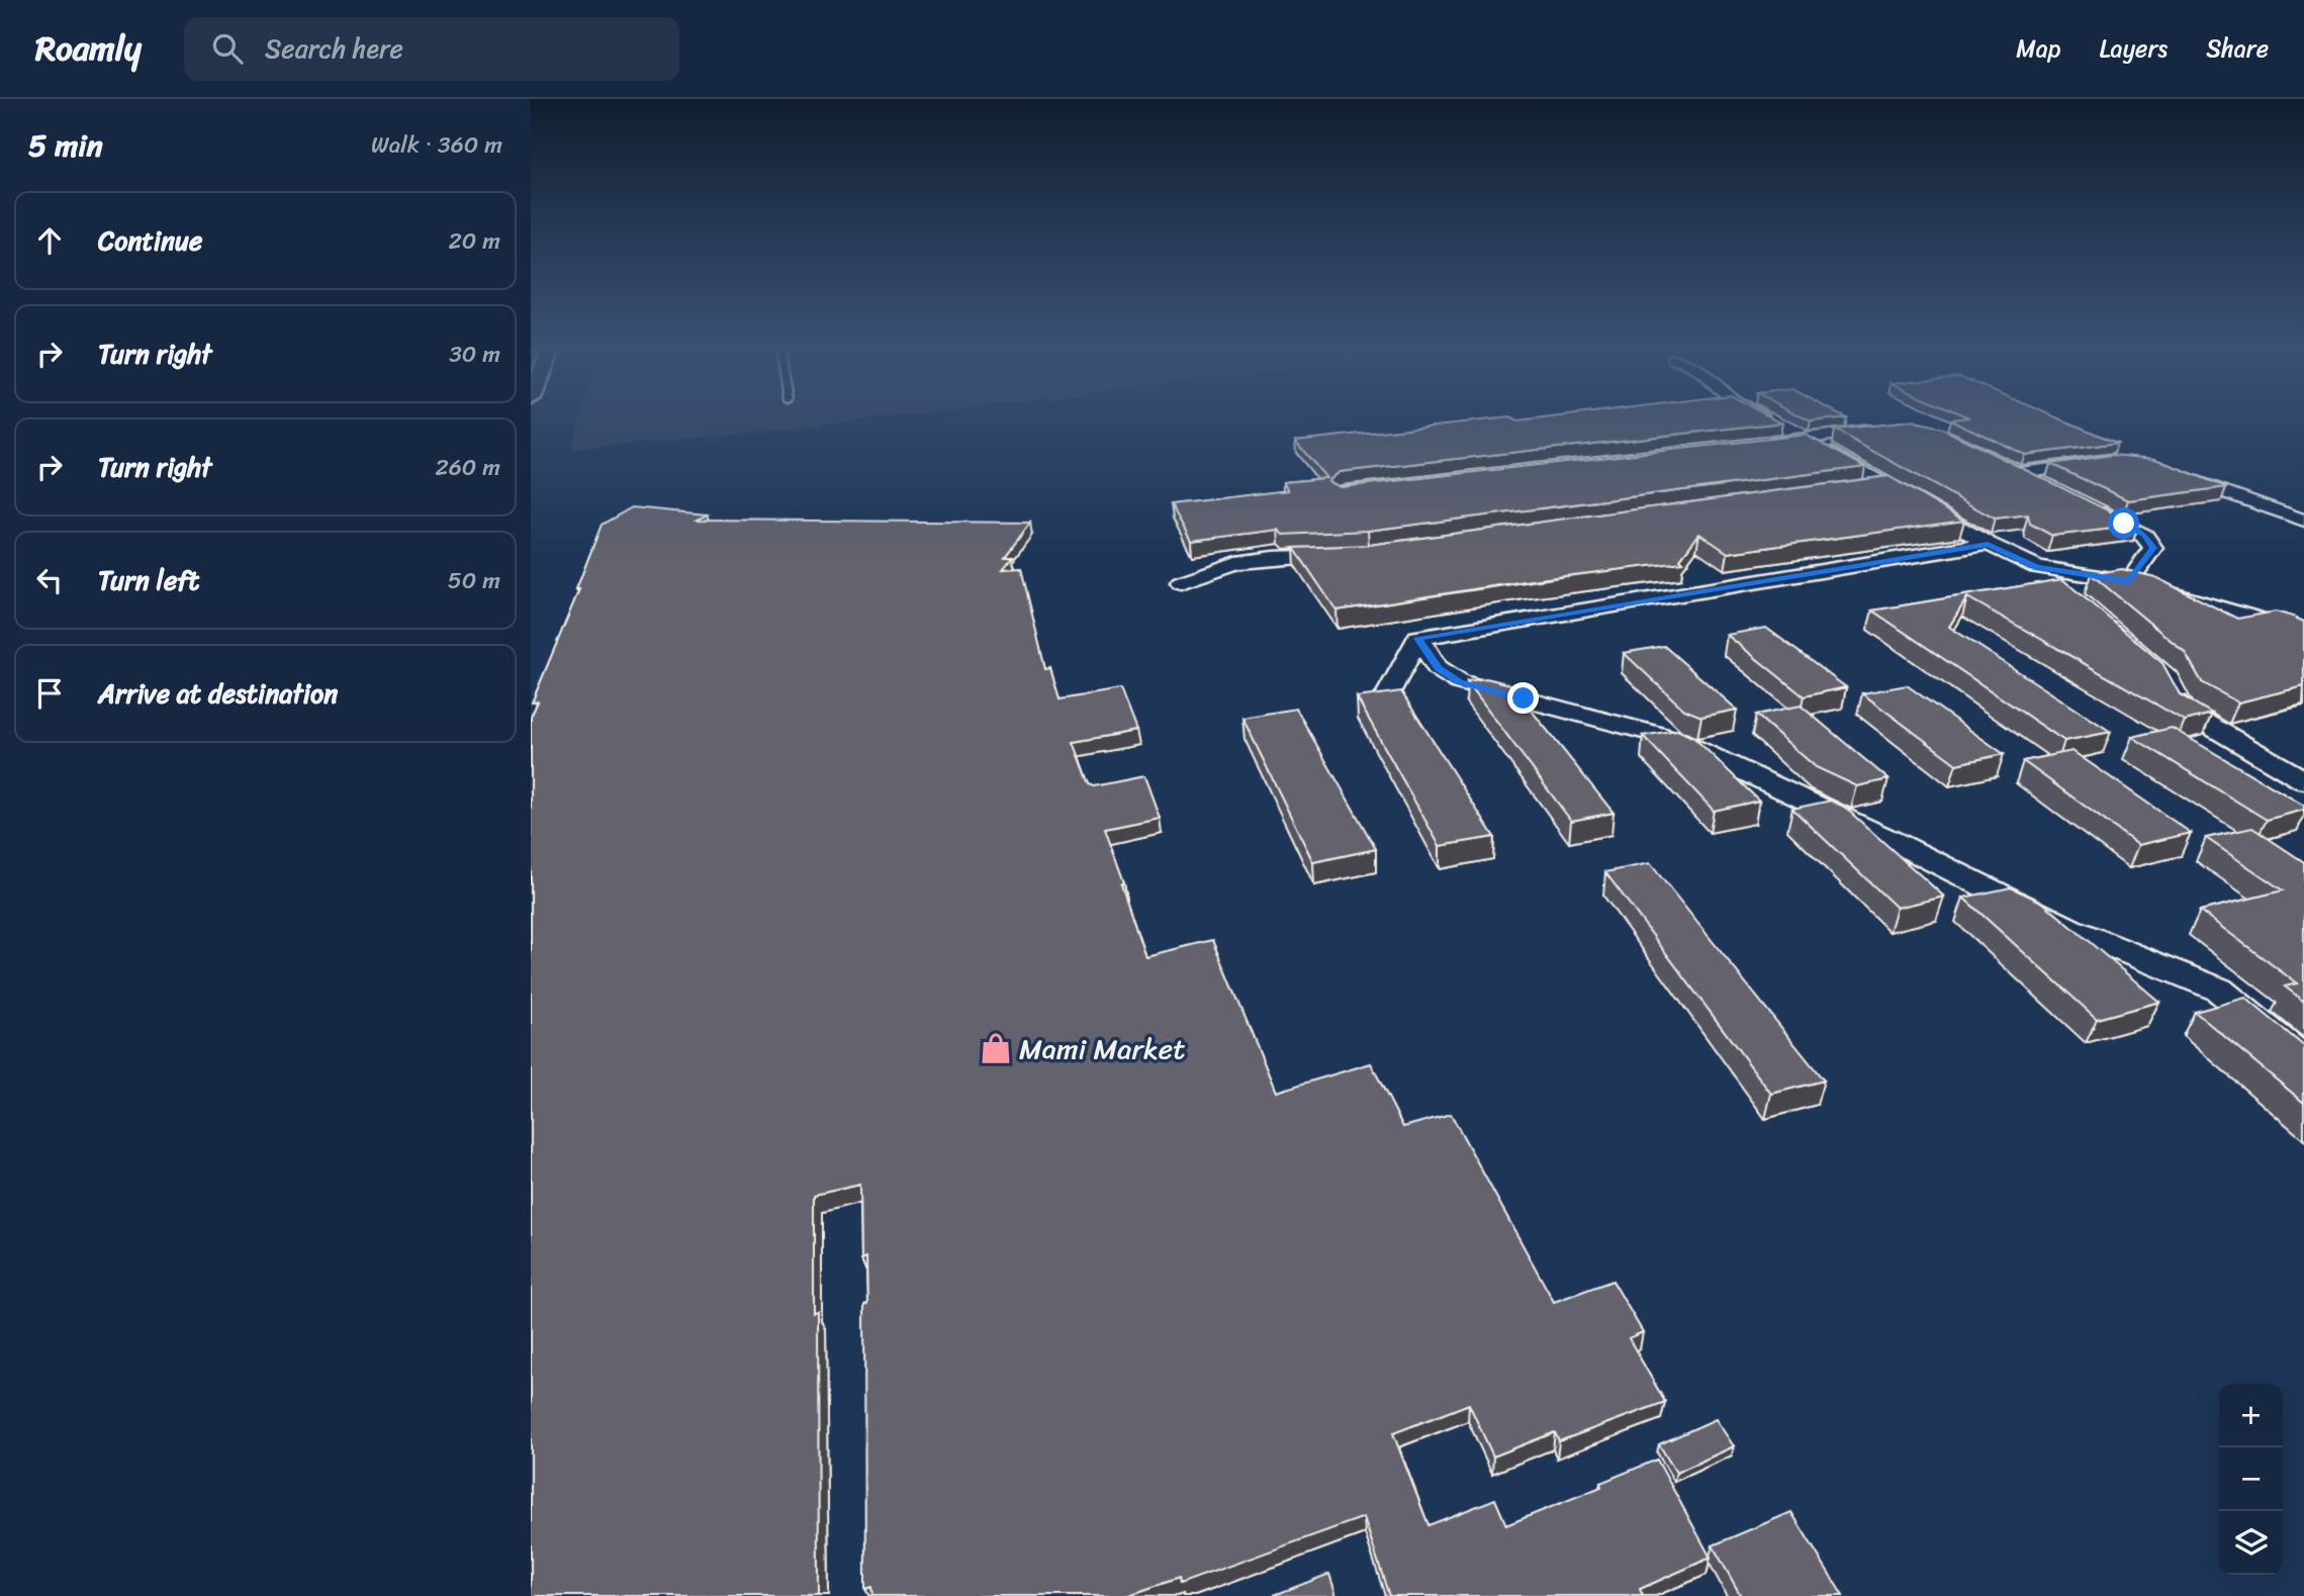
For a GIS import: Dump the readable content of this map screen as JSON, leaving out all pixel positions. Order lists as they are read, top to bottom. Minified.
{"places":{"shop":["Mami Market"]},"page":{"header":"Roamly","search":"Search here","nav":["Map","Layers","Share"],"heading":["5 min","Walk · 360 m"],"list":[["Continue","20 m"],["Turn right","30 m"],["Turn right","260 m"],["Turn left","50 m"],"Arrive at destination"],"map_buttons":["+","−"]}}
